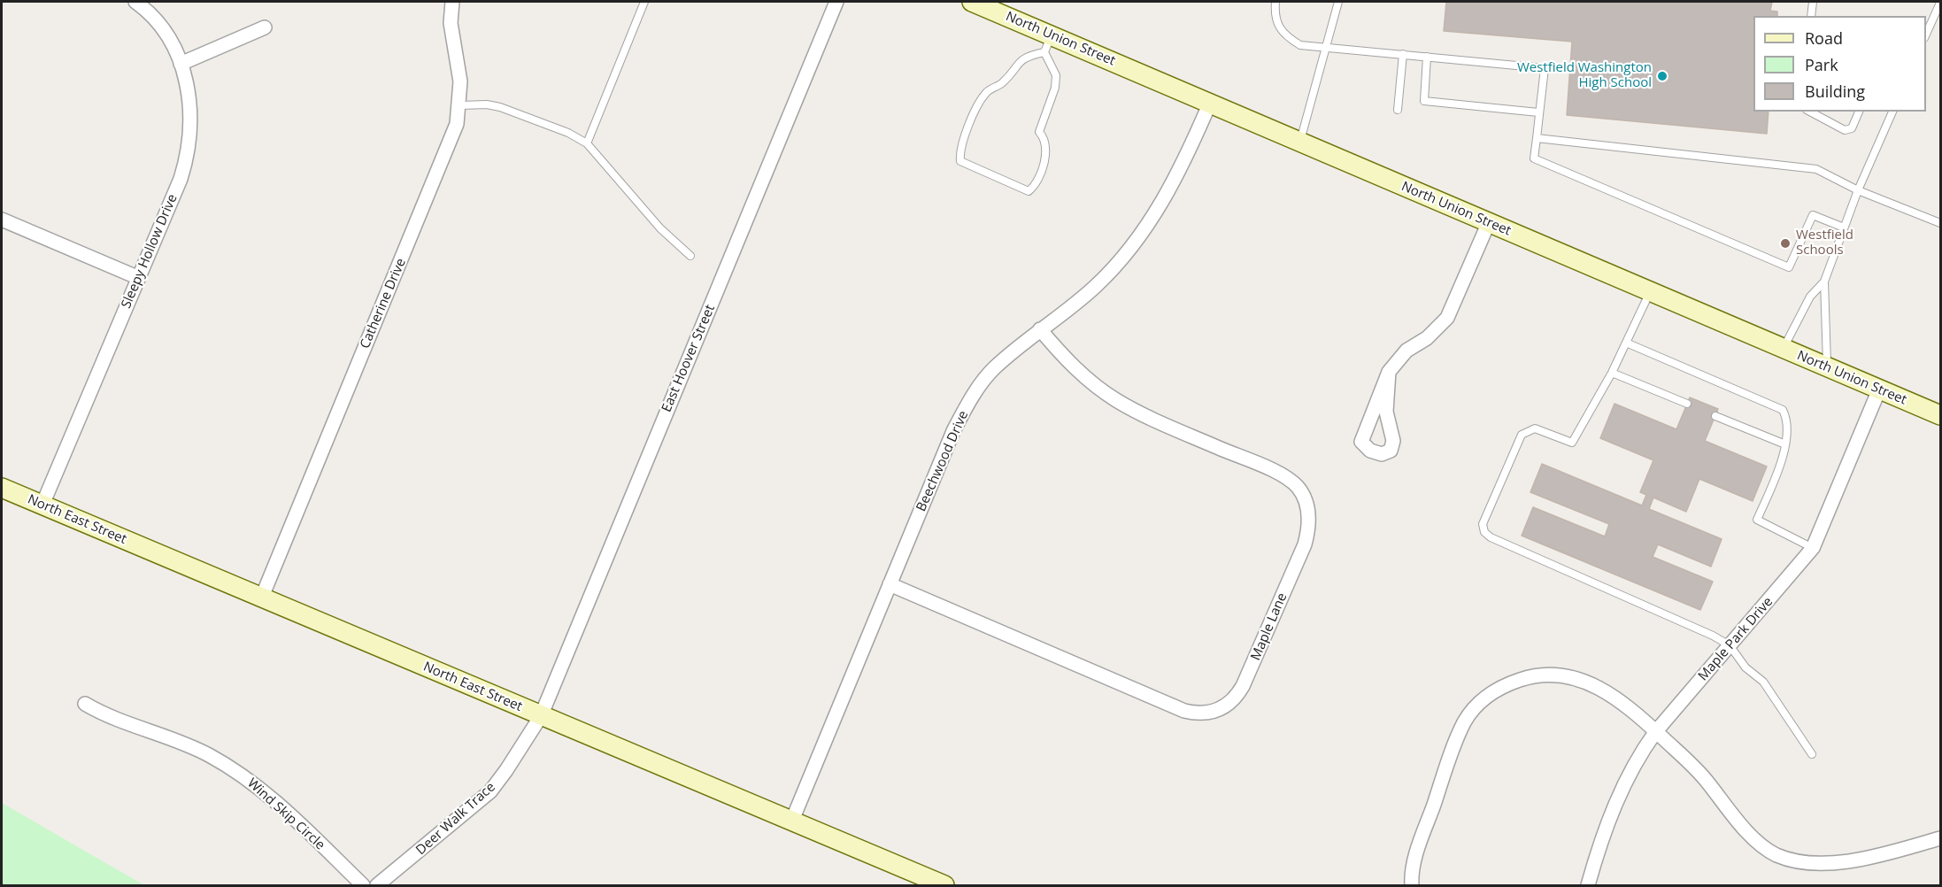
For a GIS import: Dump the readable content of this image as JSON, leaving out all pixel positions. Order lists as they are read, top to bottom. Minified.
{"streets":{"street":["North Union Street","Sleepy Hollow Drive","Catherine Drive","East Hoover Street","Beechwood Drive","North East Street","Maple Lane","Maple Park Drive","Wind Skip Circle","Deer Walk Trace"]},"crossings":[["North Union Street","Beechwood Drive"],["North Union Street","Maple Park Drive"],["Sleepy Hollow Drive","North East Street"],["Catherine Drive","North East Street"],["East Hoover Street","North East Street"],["East Hoover Street","Deer Walk Trace"],["Beechwood Drive","North East Street"],["Beechwood Drive","Maple Lane"],["North East Street","Deer Walk Trace"]],"places":["Westfield Washington High School","Westfield Schools"],"legend":["Road","Park","Building"]}
